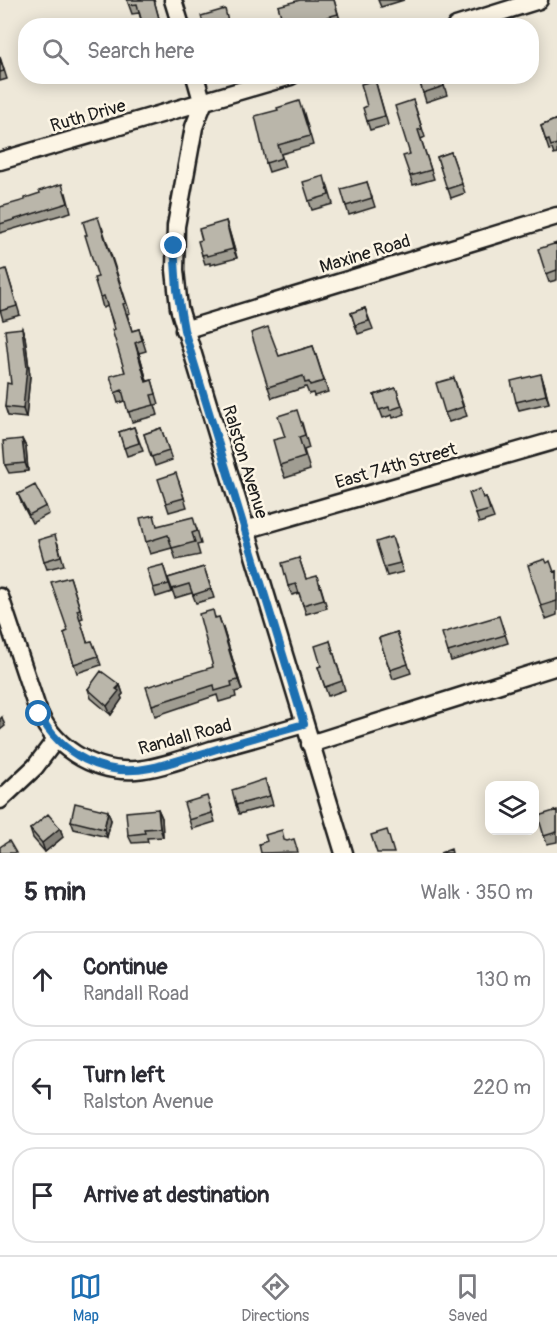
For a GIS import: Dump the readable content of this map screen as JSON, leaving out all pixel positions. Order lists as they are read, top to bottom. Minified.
{"streets":{"street":["Ruth Drive","Maxine Road","Ralston Avenue","East 74th Street","Randall Road"]},"crossings":[["Ruth Drive","Ralston Avenue"],["Maxine Road","Ralston Avenue"],["Ralston Avenue","East 74th Street"],["Ralston Avenue","Randall Road"]],"page":{"search":"Search here","heading":["5 min","Walk · 350 m"],"list":[["Continue","Randall Road","130 m"],["Turn left","Ralston Avenue","220 m"],"Arrive at destination"],"nav":["Map","Directions","Saved"]}}
